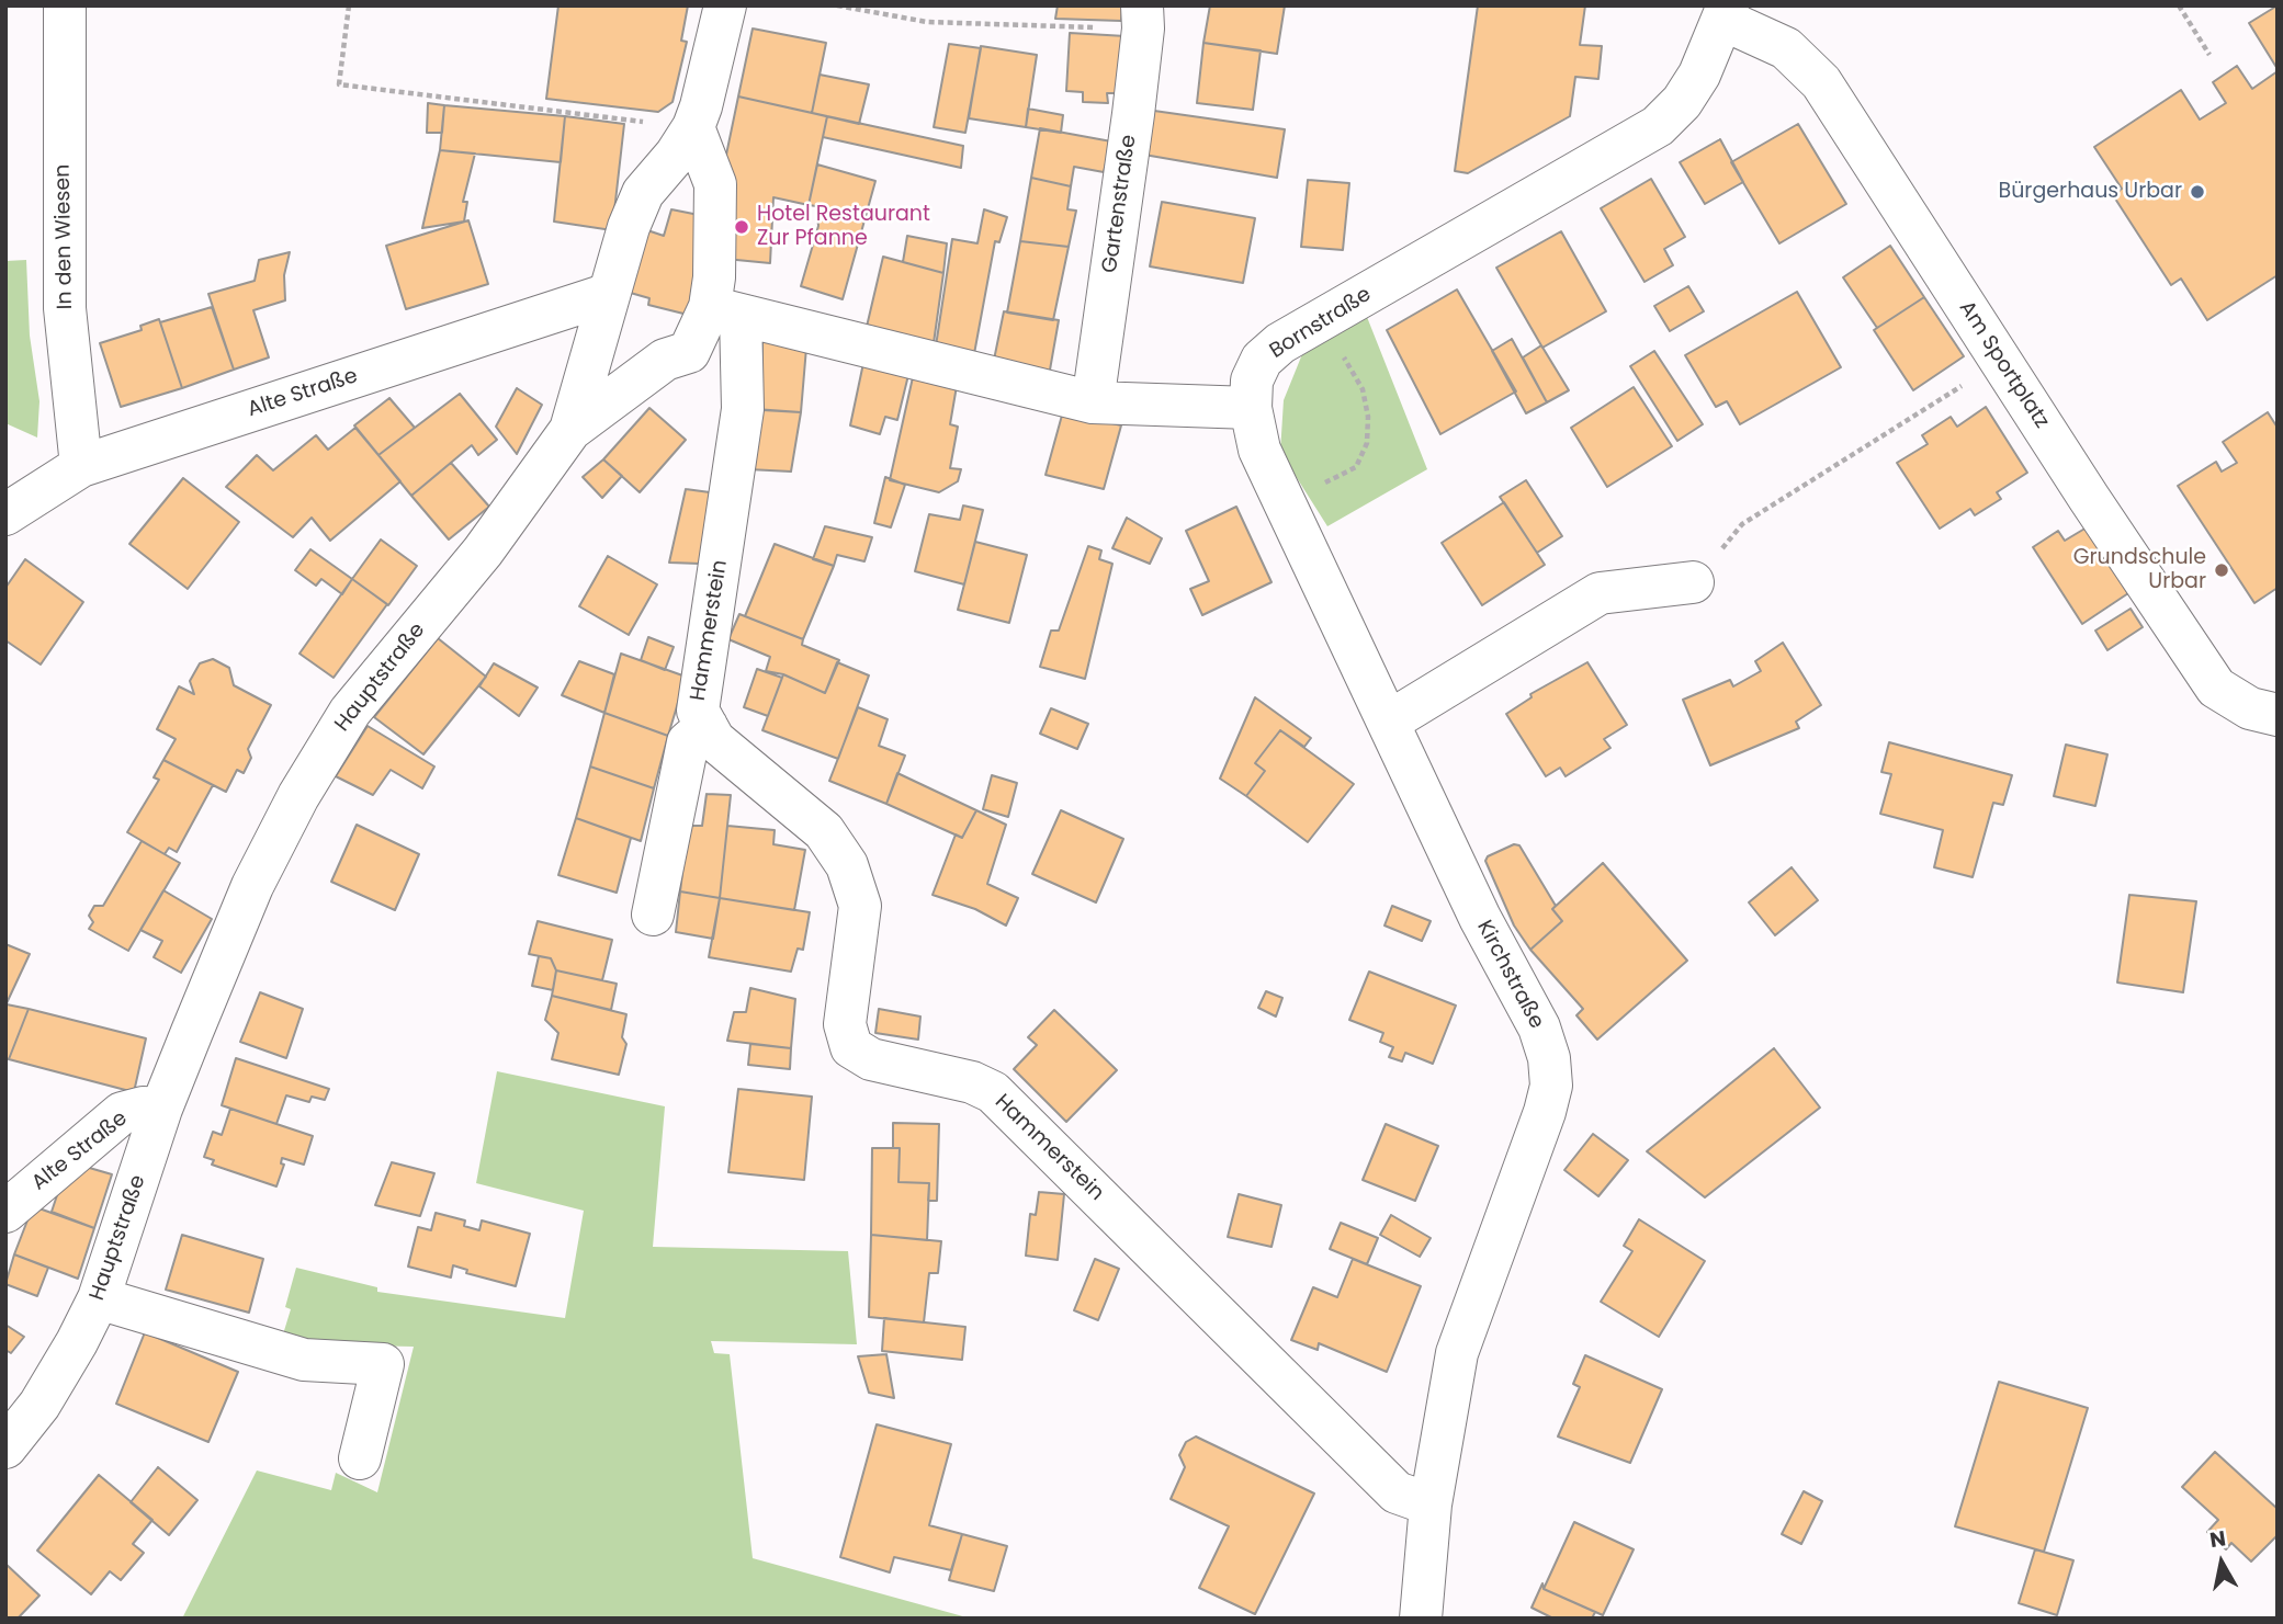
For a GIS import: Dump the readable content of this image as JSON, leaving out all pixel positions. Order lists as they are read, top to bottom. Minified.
{"streets":{"street":["Gartenstraße","In den Wiesen","Bornstraße","Am Sportplatz","Alte Straße","Hammerstein","Hauptstraße","Kirchstraße"]},"crossings":[["In den Wiesen","Alte Straße"],["Bornstraße","Am Sportplatz"],["Bornstraße","Kirchstraße"],["Alte Straße","Hauptstraße"],["Hammerstein","Kirchstraße"]],"places":["Bürgerhaus Urbar","Hotel Restaurant Zur Pfanne","Grundschule Urbar"],"north":"top"}
